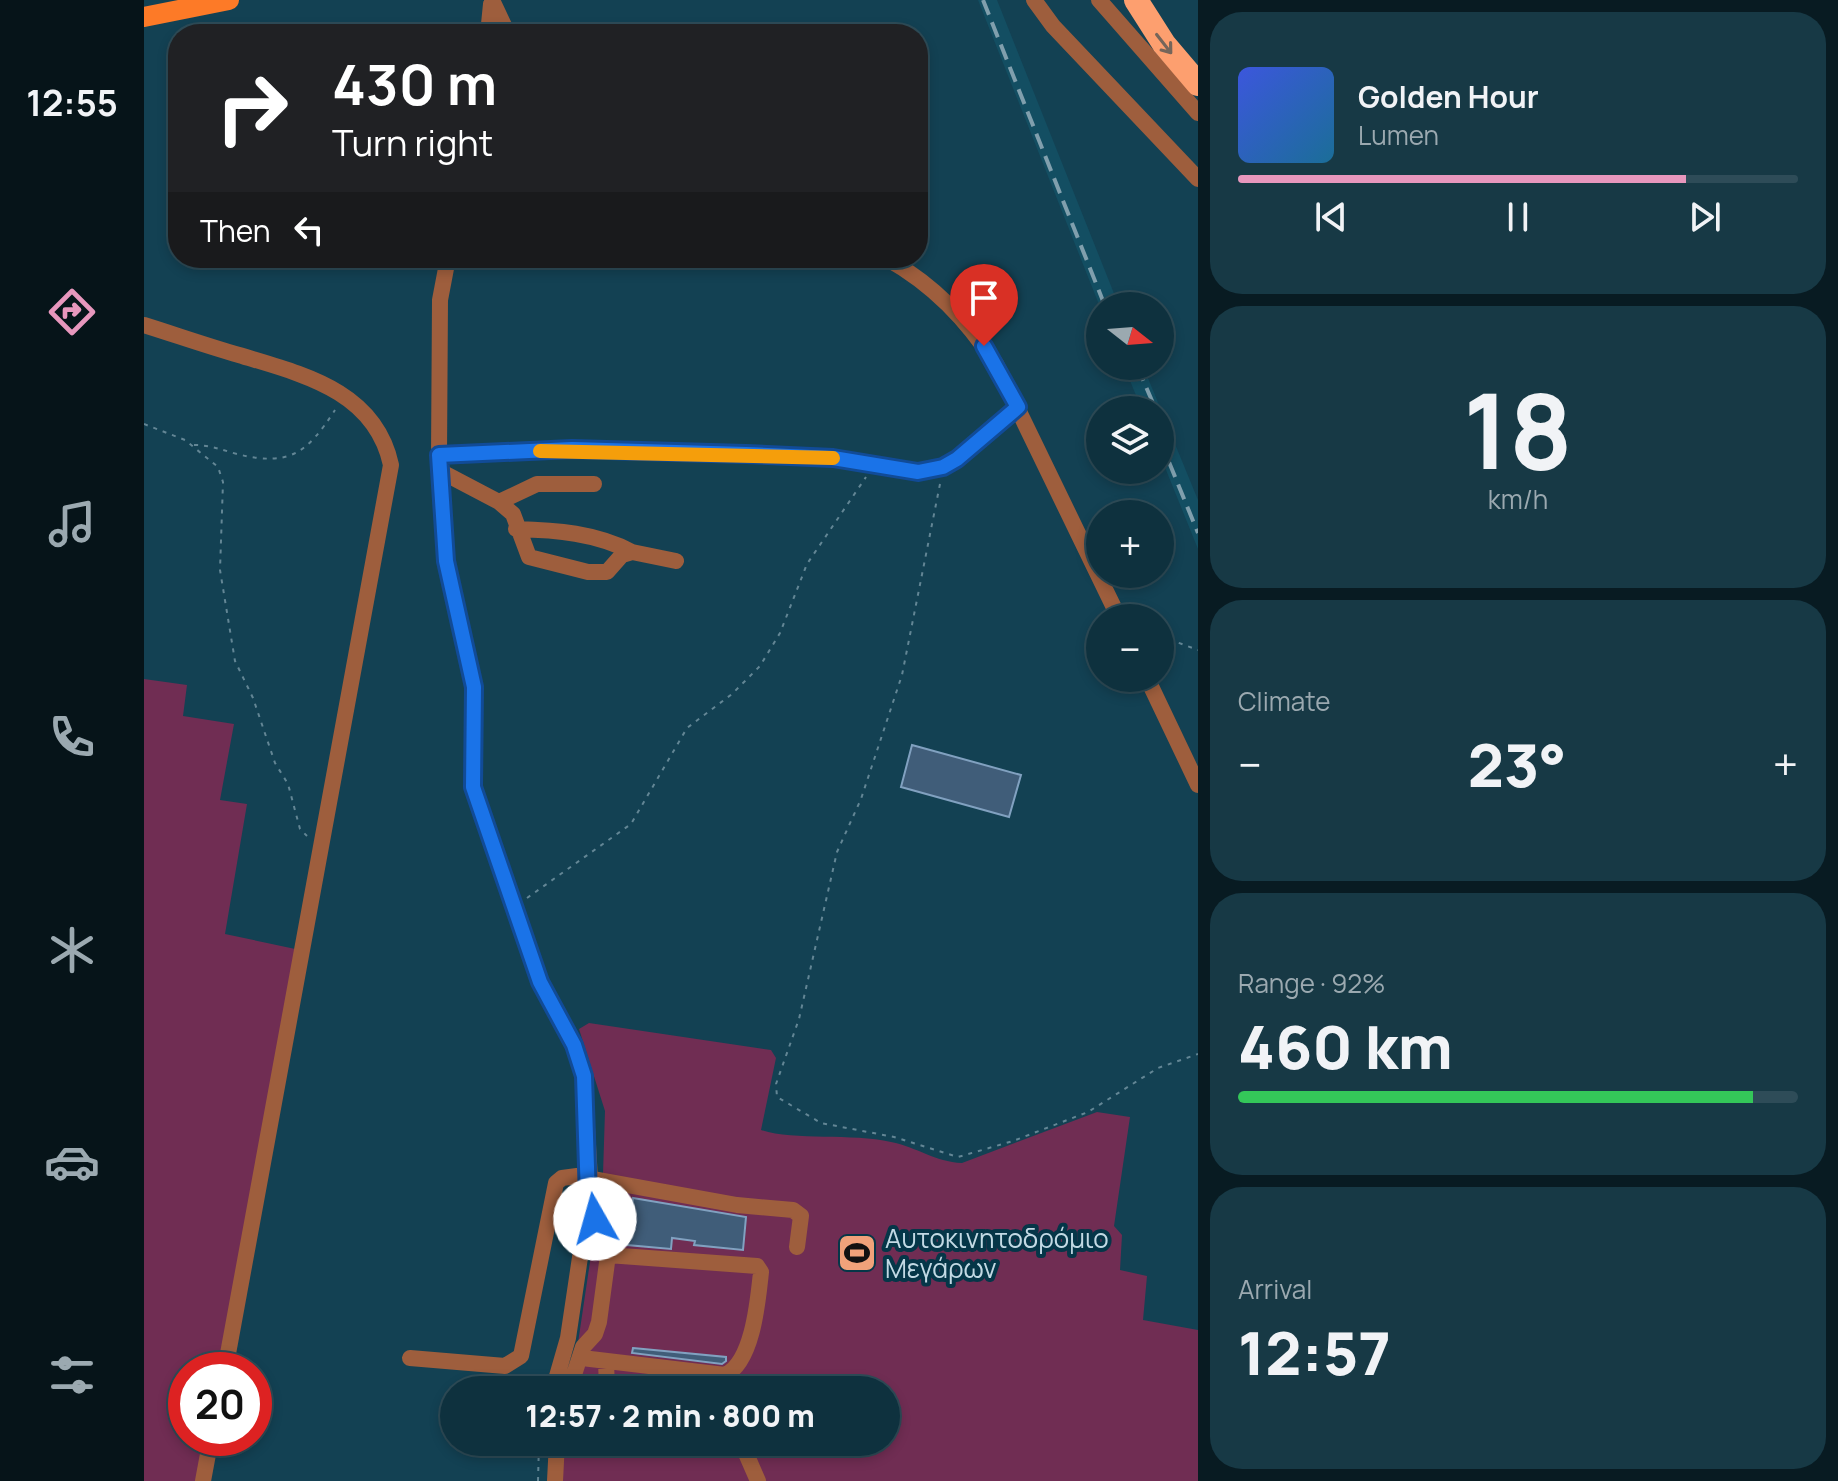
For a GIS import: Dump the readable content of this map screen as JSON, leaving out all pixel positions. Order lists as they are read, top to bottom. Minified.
{"places":{"sports":["Αυτοκινητοδρόμιο Μεγάρων"]},"north":"right","page":{"tabs":"12:55","turn":["430 m","Turn right"],"song":["Golden Hour","Lumen"],"then":"Then","map_buttons":["+","−"],"tile":[["18","km/h"],"Climate",["Range · 92%","460 km"],["Arrival","12:57"]],"heat":["−","23°","+"],"limit":"20","trip":"12:57 · 2 min · 800 m"}}
